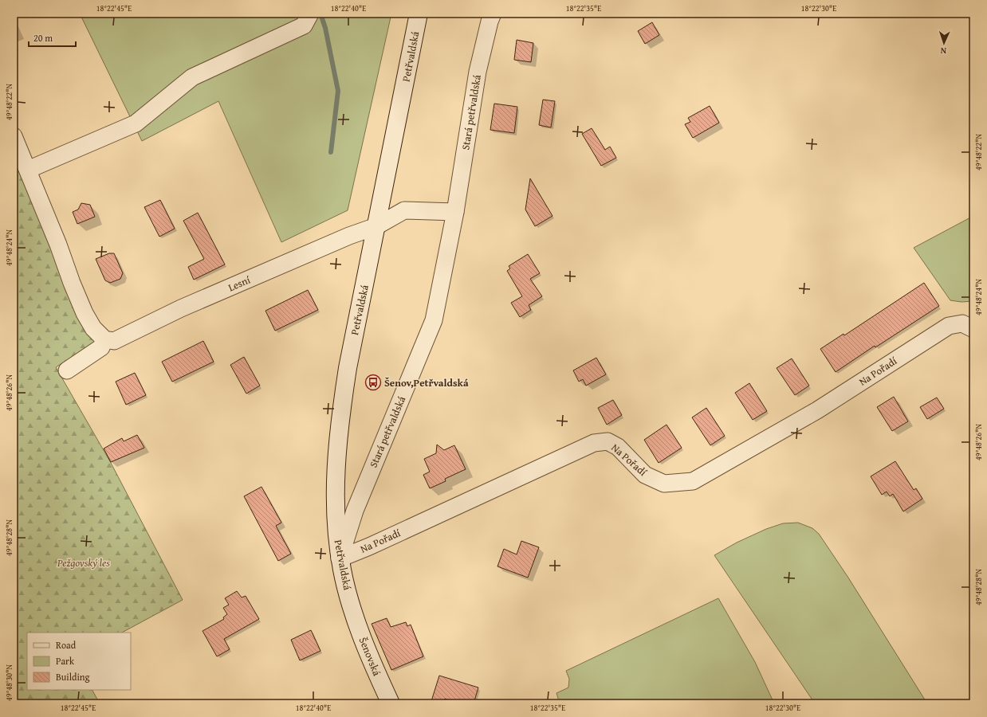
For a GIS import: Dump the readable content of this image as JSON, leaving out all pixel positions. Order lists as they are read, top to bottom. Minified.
{"streets":{"main road":["Petřvaldská","Šenovská"],"street":["Stará petřvaldská","Lesní","Na Pořadí"]},"crossings":[["Petřvaldská","Stará petřvaldská"],["Petřvaldská","Lesní"],["Petřvaldská","Na Pořadí"],["Petřvaldská","Šenovská"],["Stará petřvaldská","Na Pořadí"]],"parks":["Pežgovský les"],"places":{"bus stop":["Šenov,Petřvaldská"]},"legend":["Road","Park","Building"],"scale_bar":"20 m","north":"bottom","coordinates":["18°22'45\"E","18°22'40\"E","18°22'35\"E","18°22'30\"E","49°48'22\"N","49°48'24\"N","49°48'26\"N","49°48'28\"N","49°48'30\"N"]}
